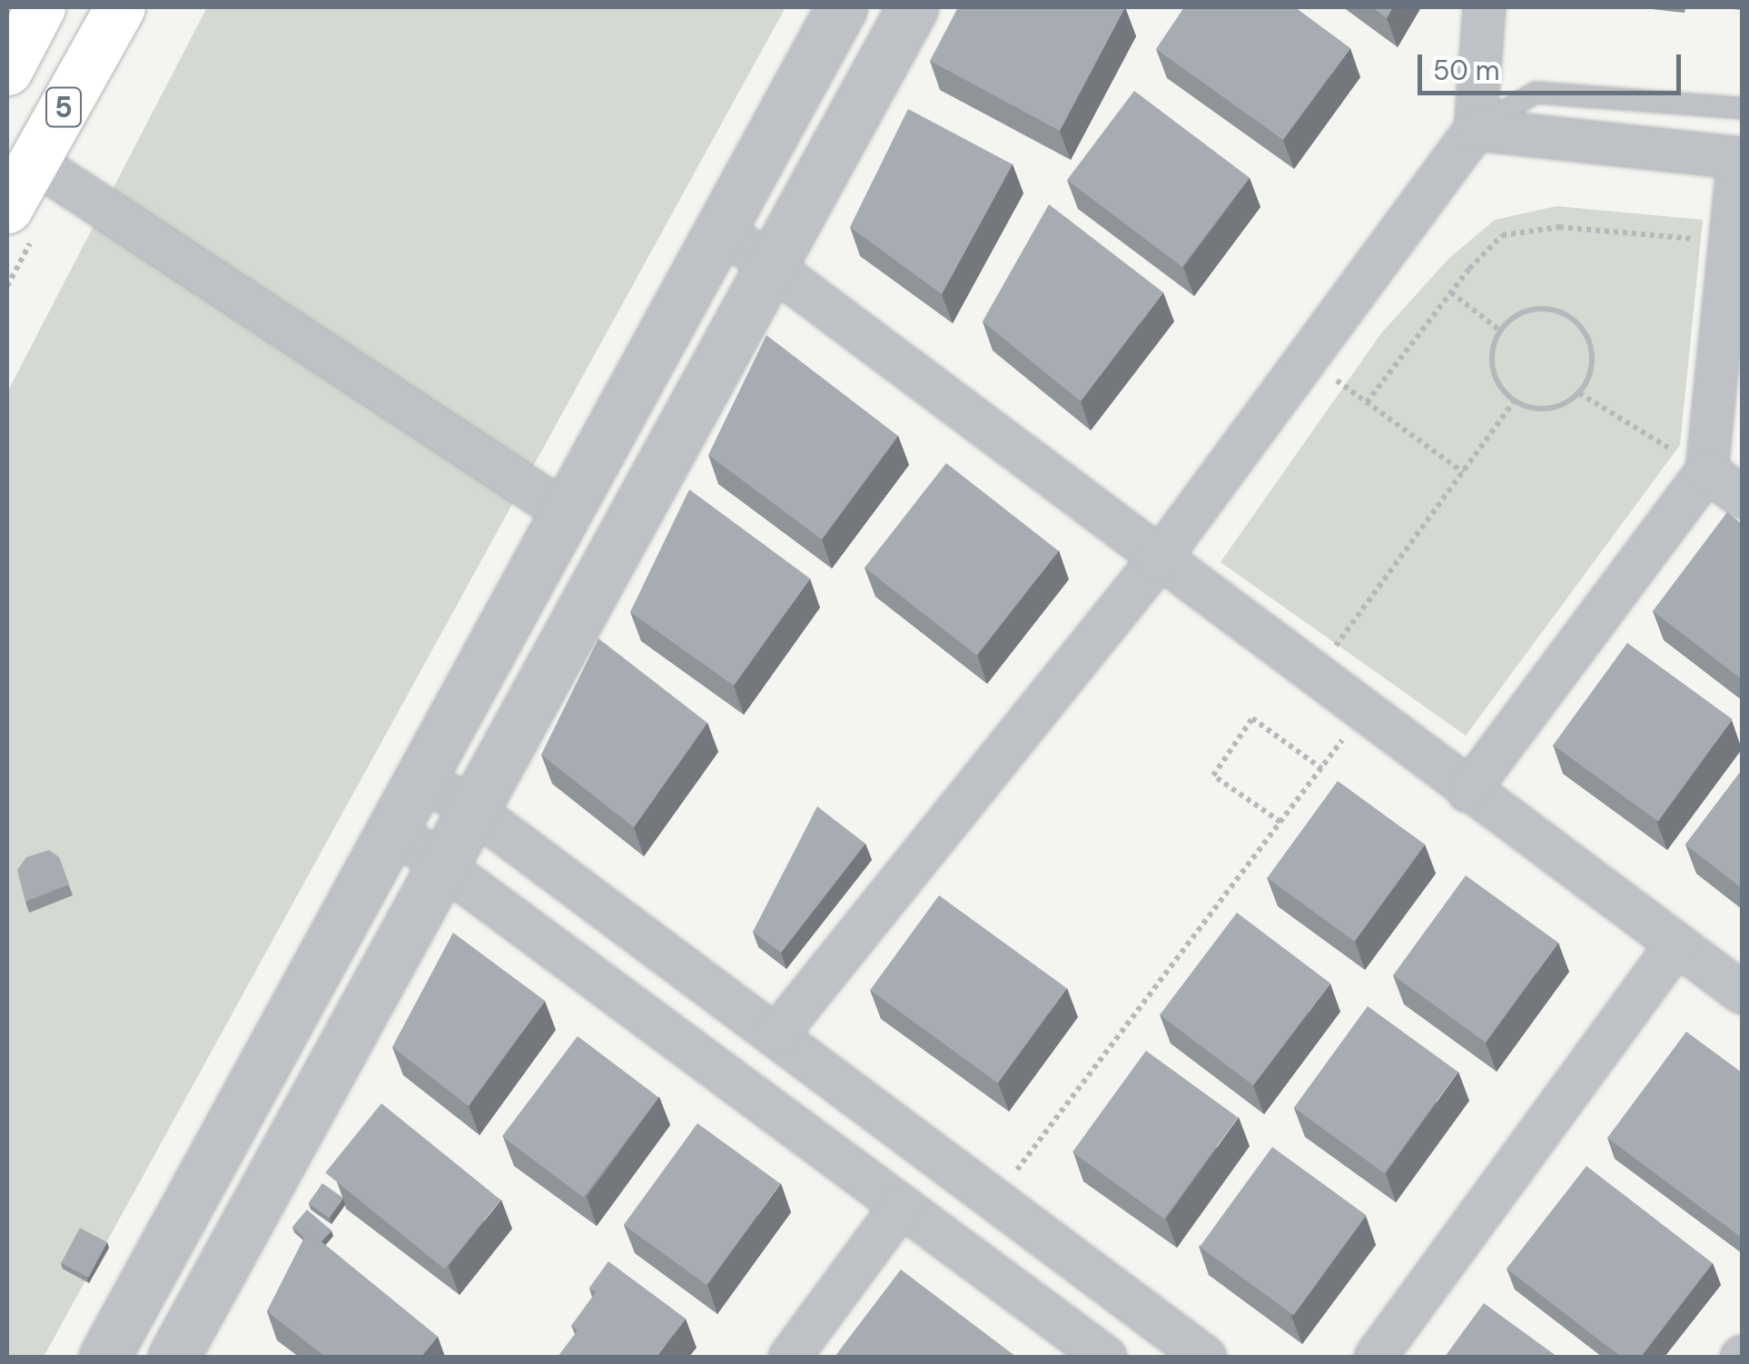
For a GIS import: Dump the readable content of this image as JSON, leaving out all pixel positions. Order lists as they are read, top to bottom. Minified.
{"streets":{"highway":["5"]},"scale_bar":"50 m"}
